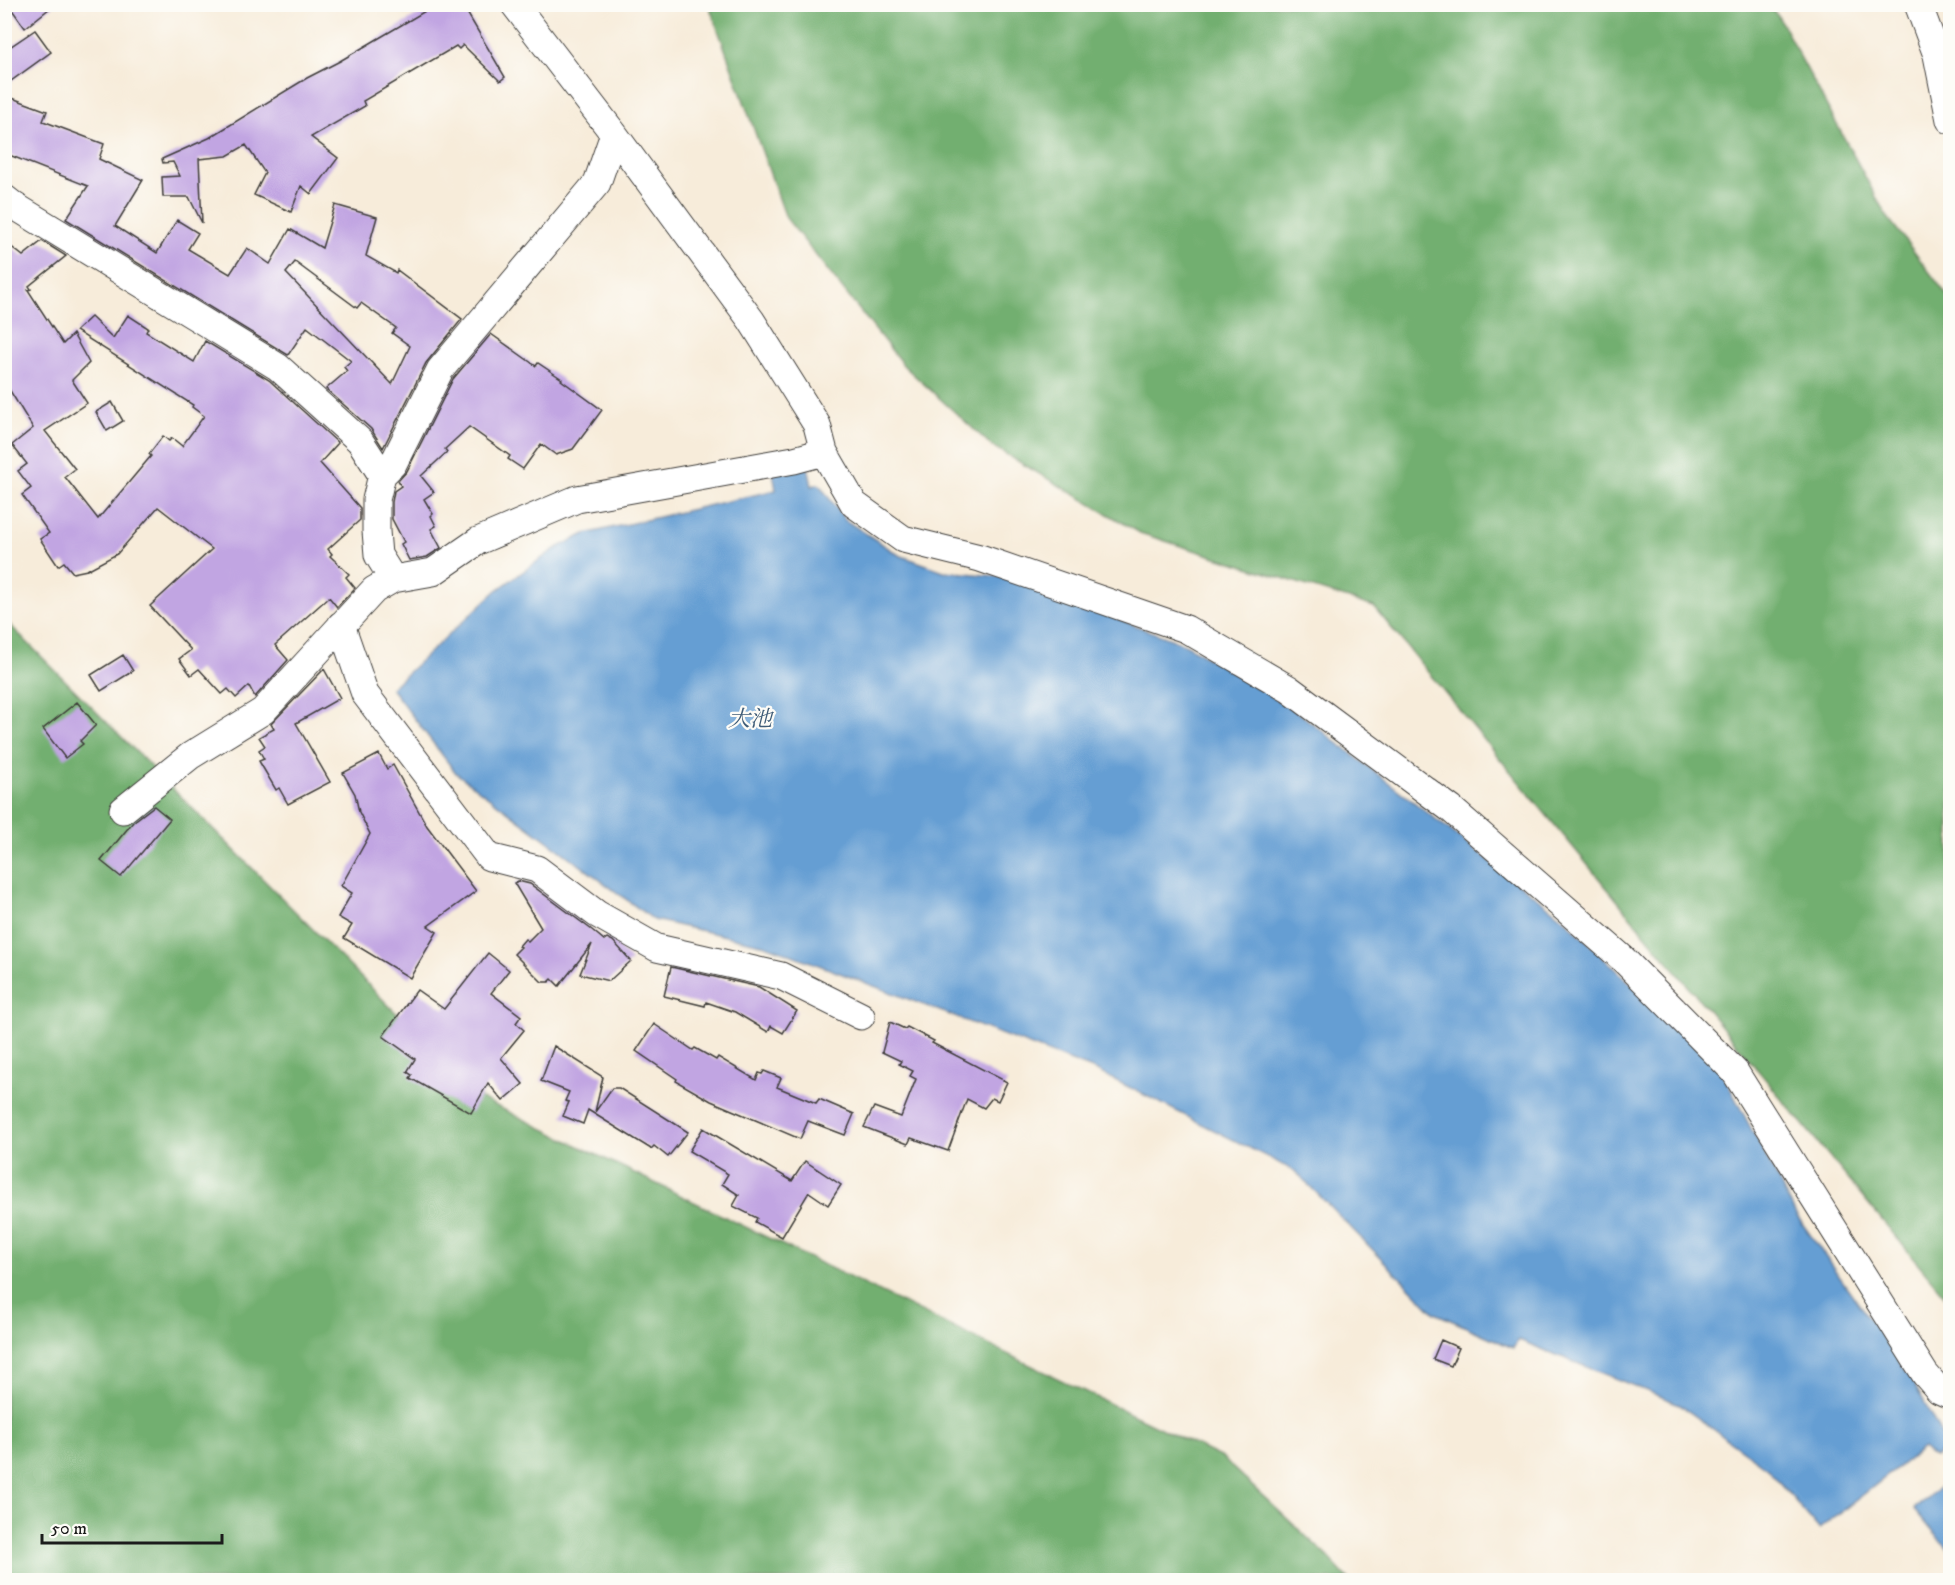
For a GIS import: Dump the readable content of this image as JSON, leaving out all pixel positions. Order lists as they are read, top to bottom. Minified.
{"water":["大池"],"scale_bar":"50 m"}
